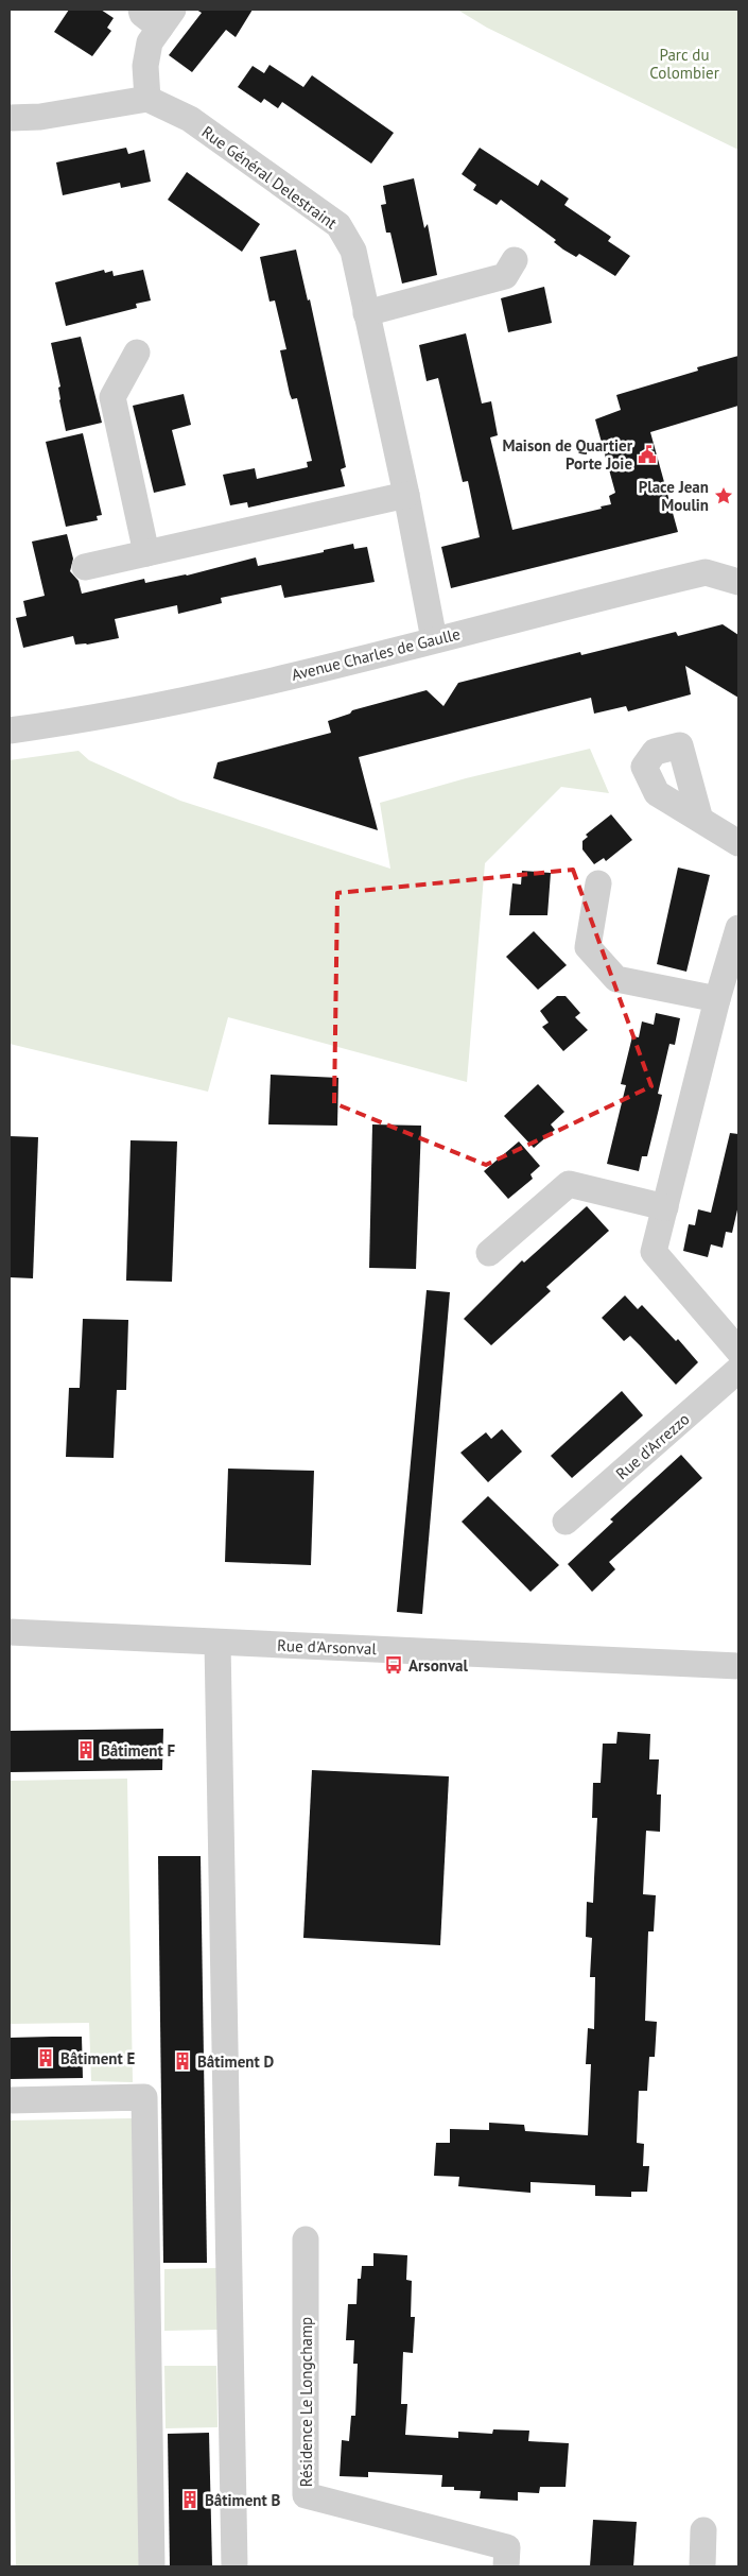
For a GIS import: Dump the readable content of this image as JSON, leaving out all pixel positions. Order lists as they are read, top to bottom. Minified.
{"streets":{"street":["Rue Général Delestraint","Avenue Charles de Gaulle","Rue d'Arrezzo","Rue d'Arsonval","Résidence Le Longchamp"]},"crossings":[["Rue Général Delestraint","Avenue Charles de Gaulle"]],"parks":["Parc du Colombier"],"places":{"public building":["Maison de Quartier Porte Joie"],"place":["Place Jean Moulin"],"bus stop":["Arsonval"],"building":["Bâtiment F","Bâtiment E","Bâtiment D","Bâtiment B"]}}
